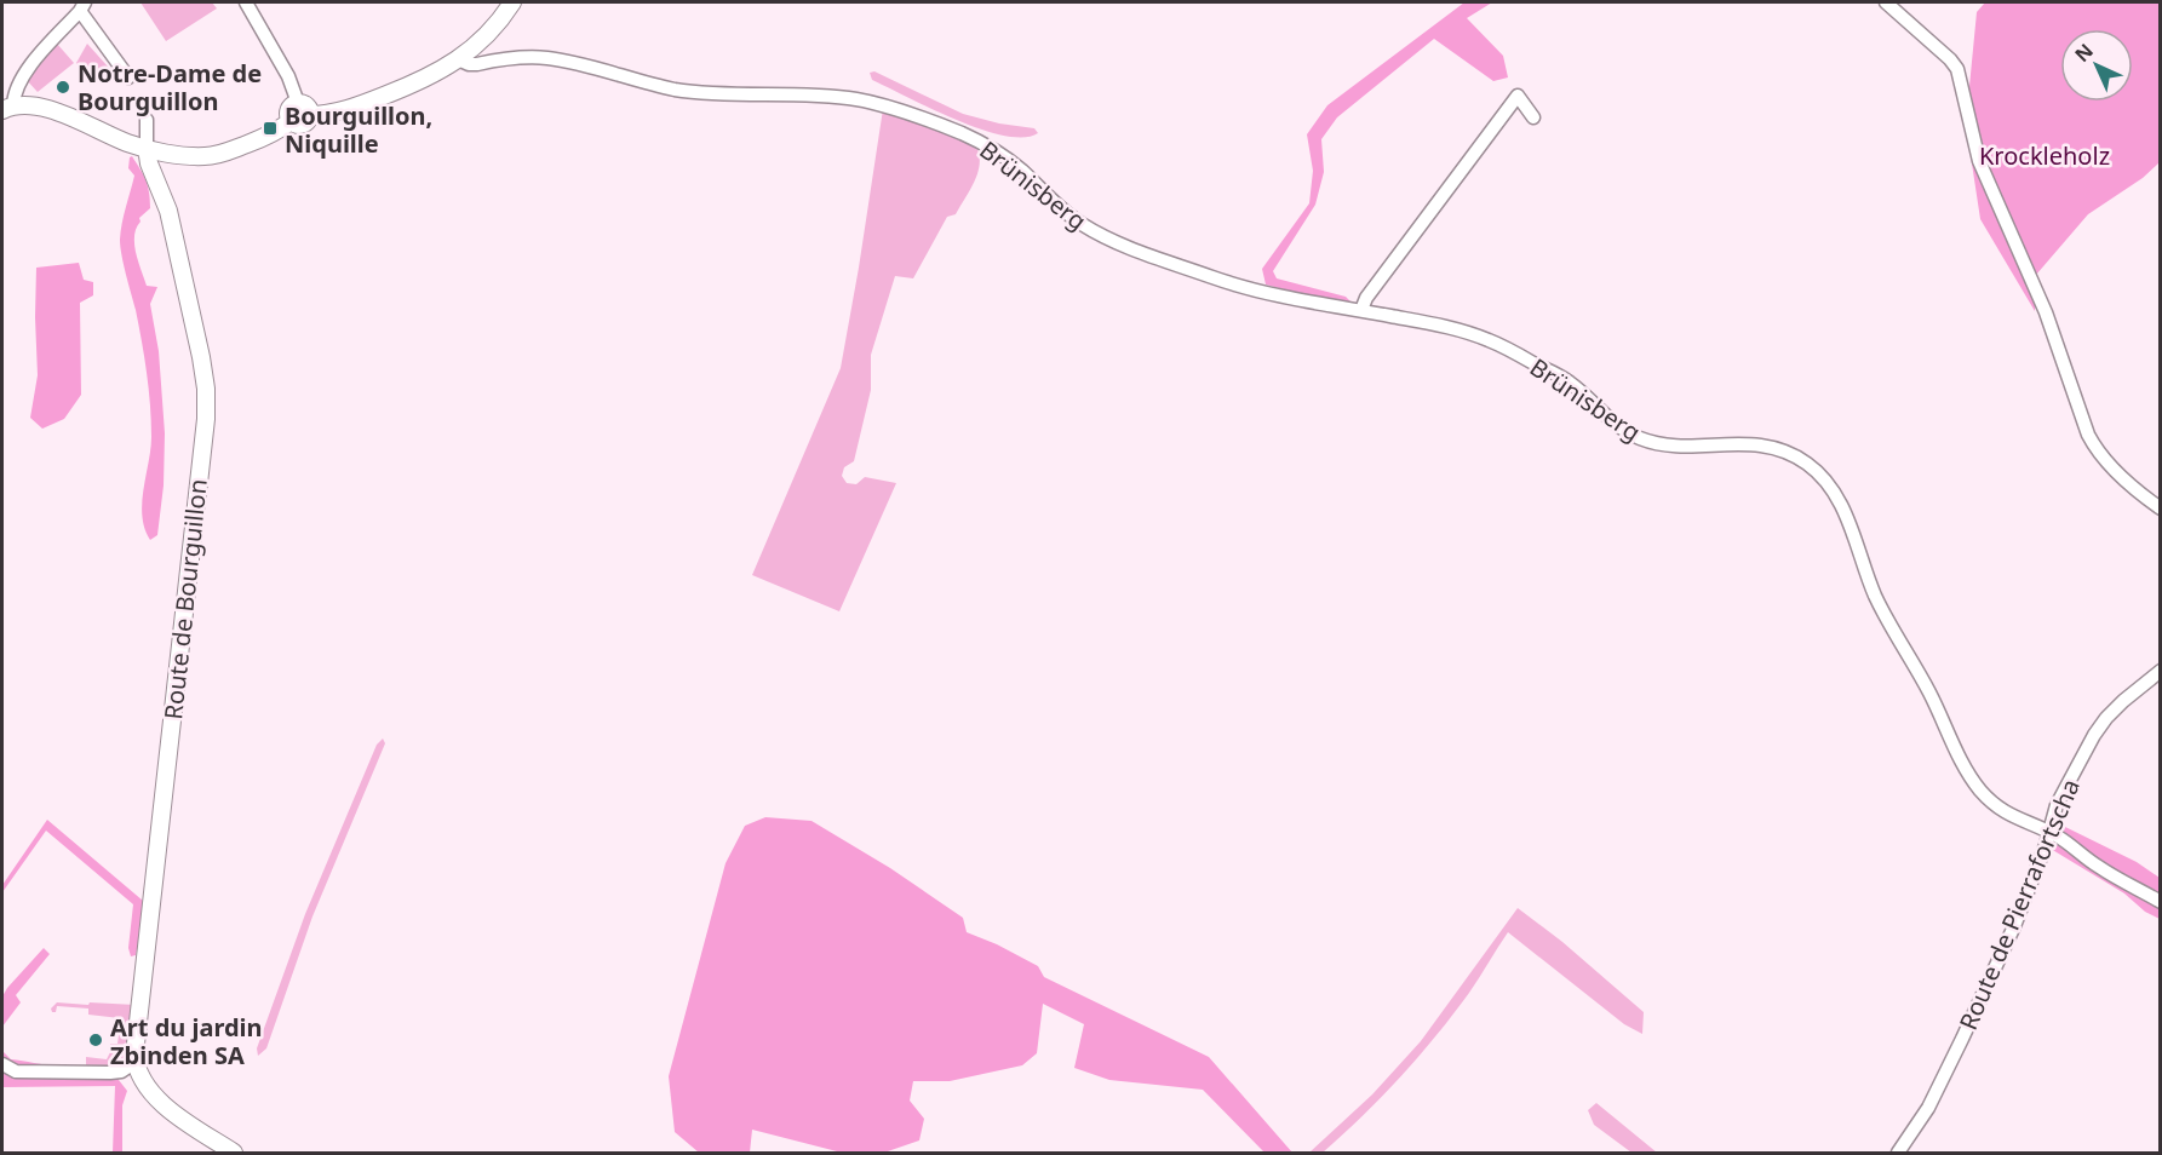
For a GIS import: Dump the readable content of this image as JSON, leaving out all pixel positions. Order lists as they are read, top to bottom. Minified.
{"streets":{"main road":["Route de Bourguillon"],"street":["Brünisberg","Route de Pierrafortscha"]},"crossings":[["Brünisberg","Route de Pierrafortscha"]],"parks":["Krockleholz"],"places":{"other":["Notre-Dame de Bourguillon","Art du jardin Zbinden SA"],"transit":["Bourguillon, Niquille"]},"north":"top left"}
